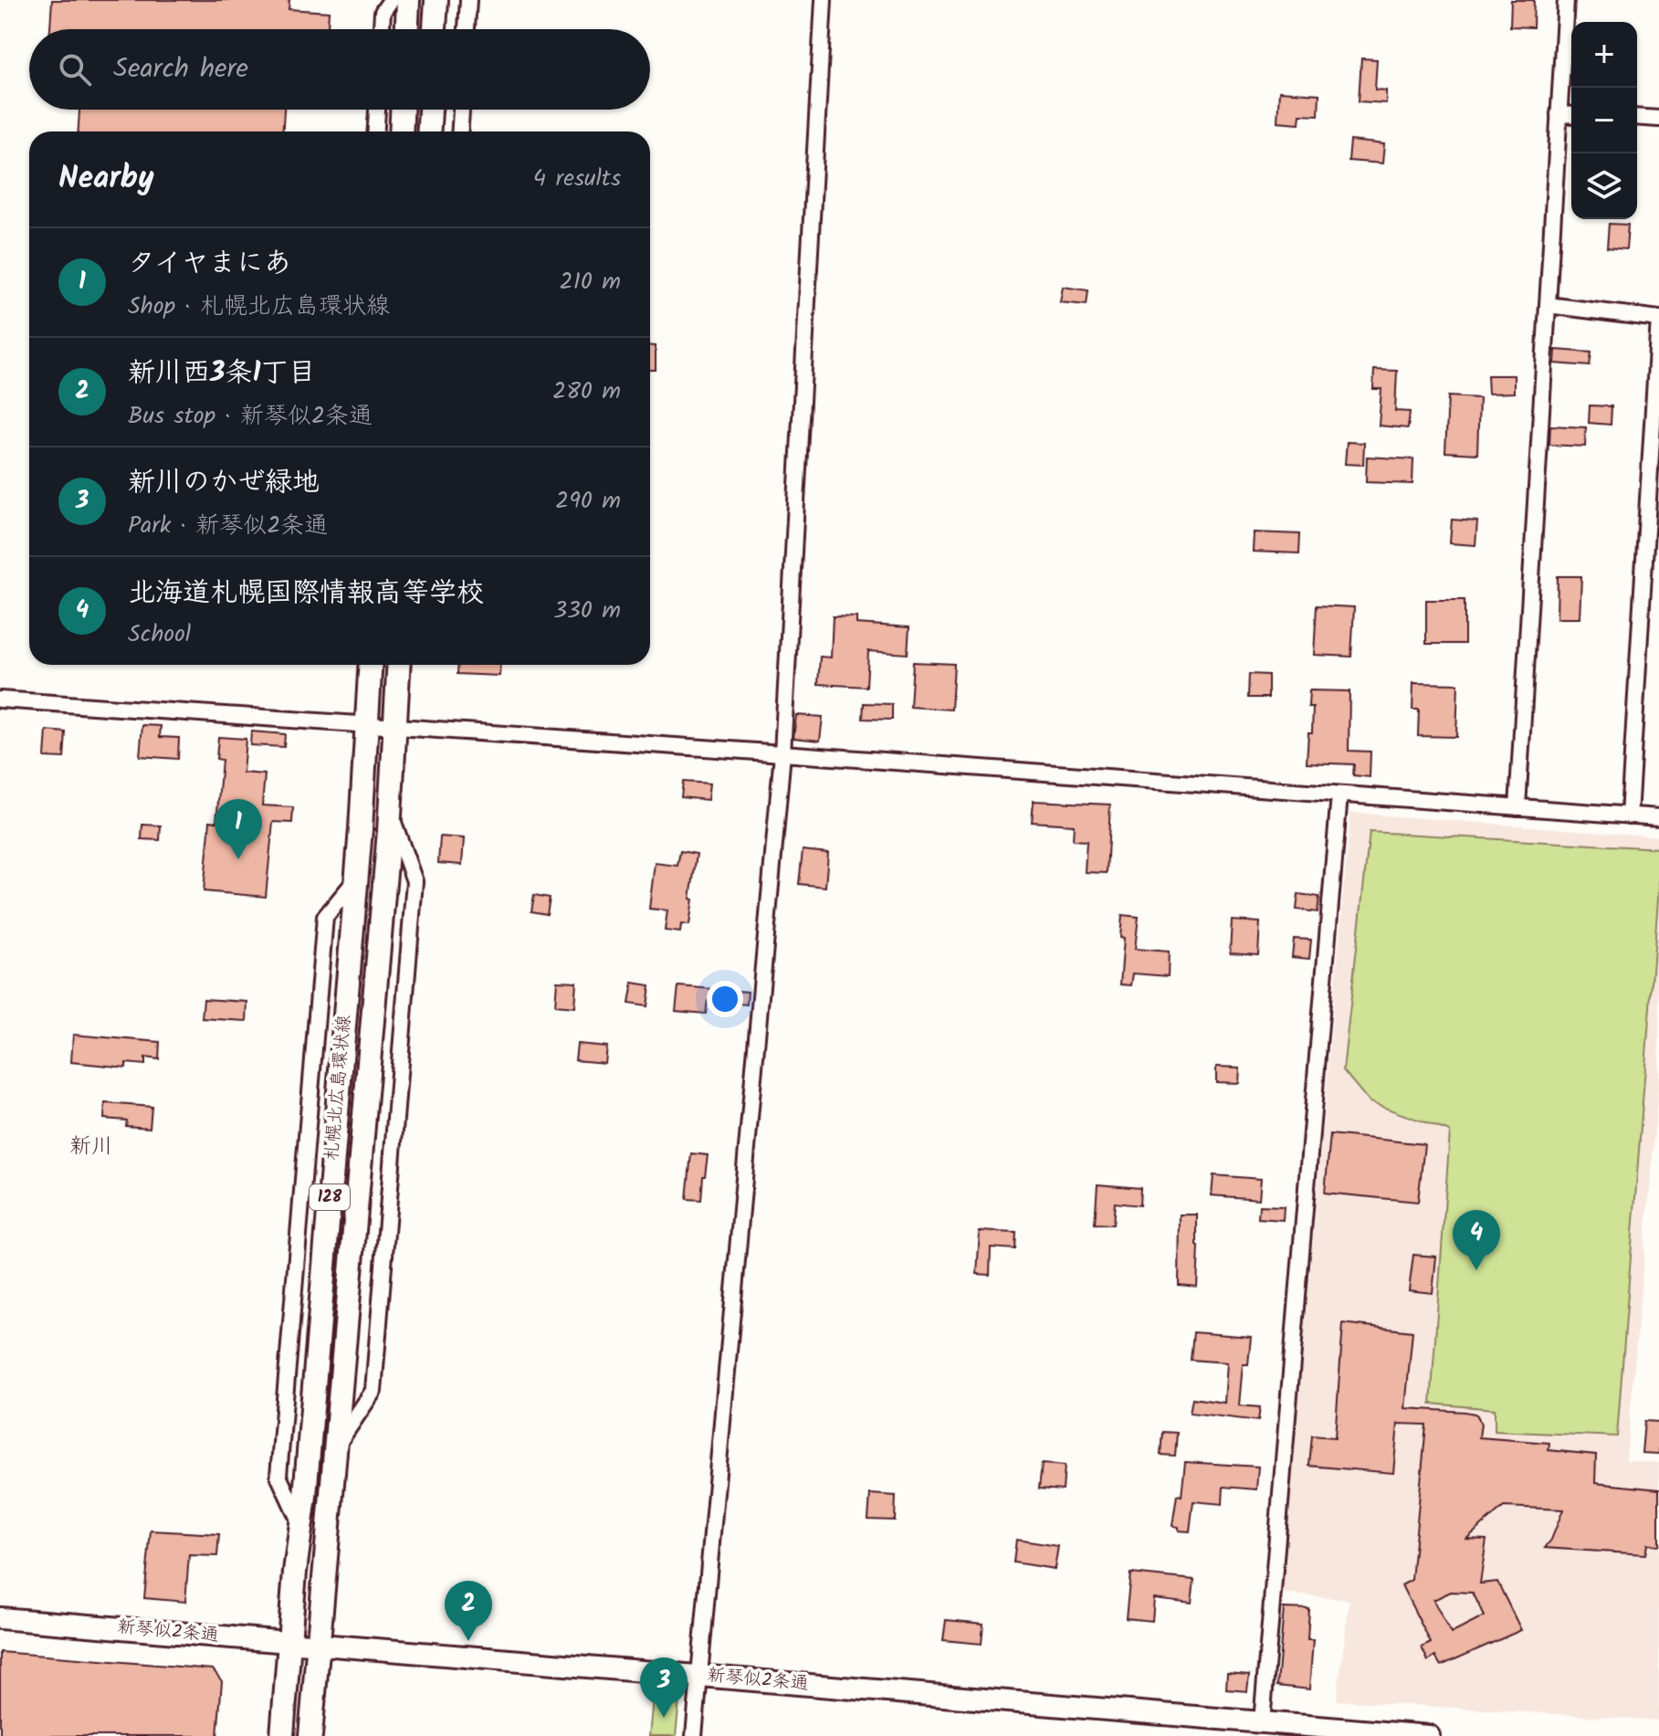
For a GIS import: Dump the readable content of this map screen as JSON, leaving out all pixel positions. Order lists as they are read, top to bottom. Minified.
{"streets":{"main road":["札幌北広島環状線","128"],"street":["新琴似2条通"]},"crossings":[["札幌北広島環状線","新琴似2条通"]],"districts":["新川"],"page":{"map_buttons":["+","−"],"search":"Search here","heading":["Nearby","4 results"],"list":[{"mark":"1","name":"タイヤまにあ","note":"Shop · 札幌北広島環状線","value":"210 m"},{"mark":"2","name":"新川西3条1丁目","note":"Bus stop · 新琴似2条通","value":"280 m"},{"mark":"3","name":"新川のかぜ緑地","note":"Park · 新琴似2条通","value":"290 m"},{"mark":"4","name":"北海道札幌国際情報高等学校","note":"School","value":"330 m"}],"pins":["1","4","2","3"]}}
